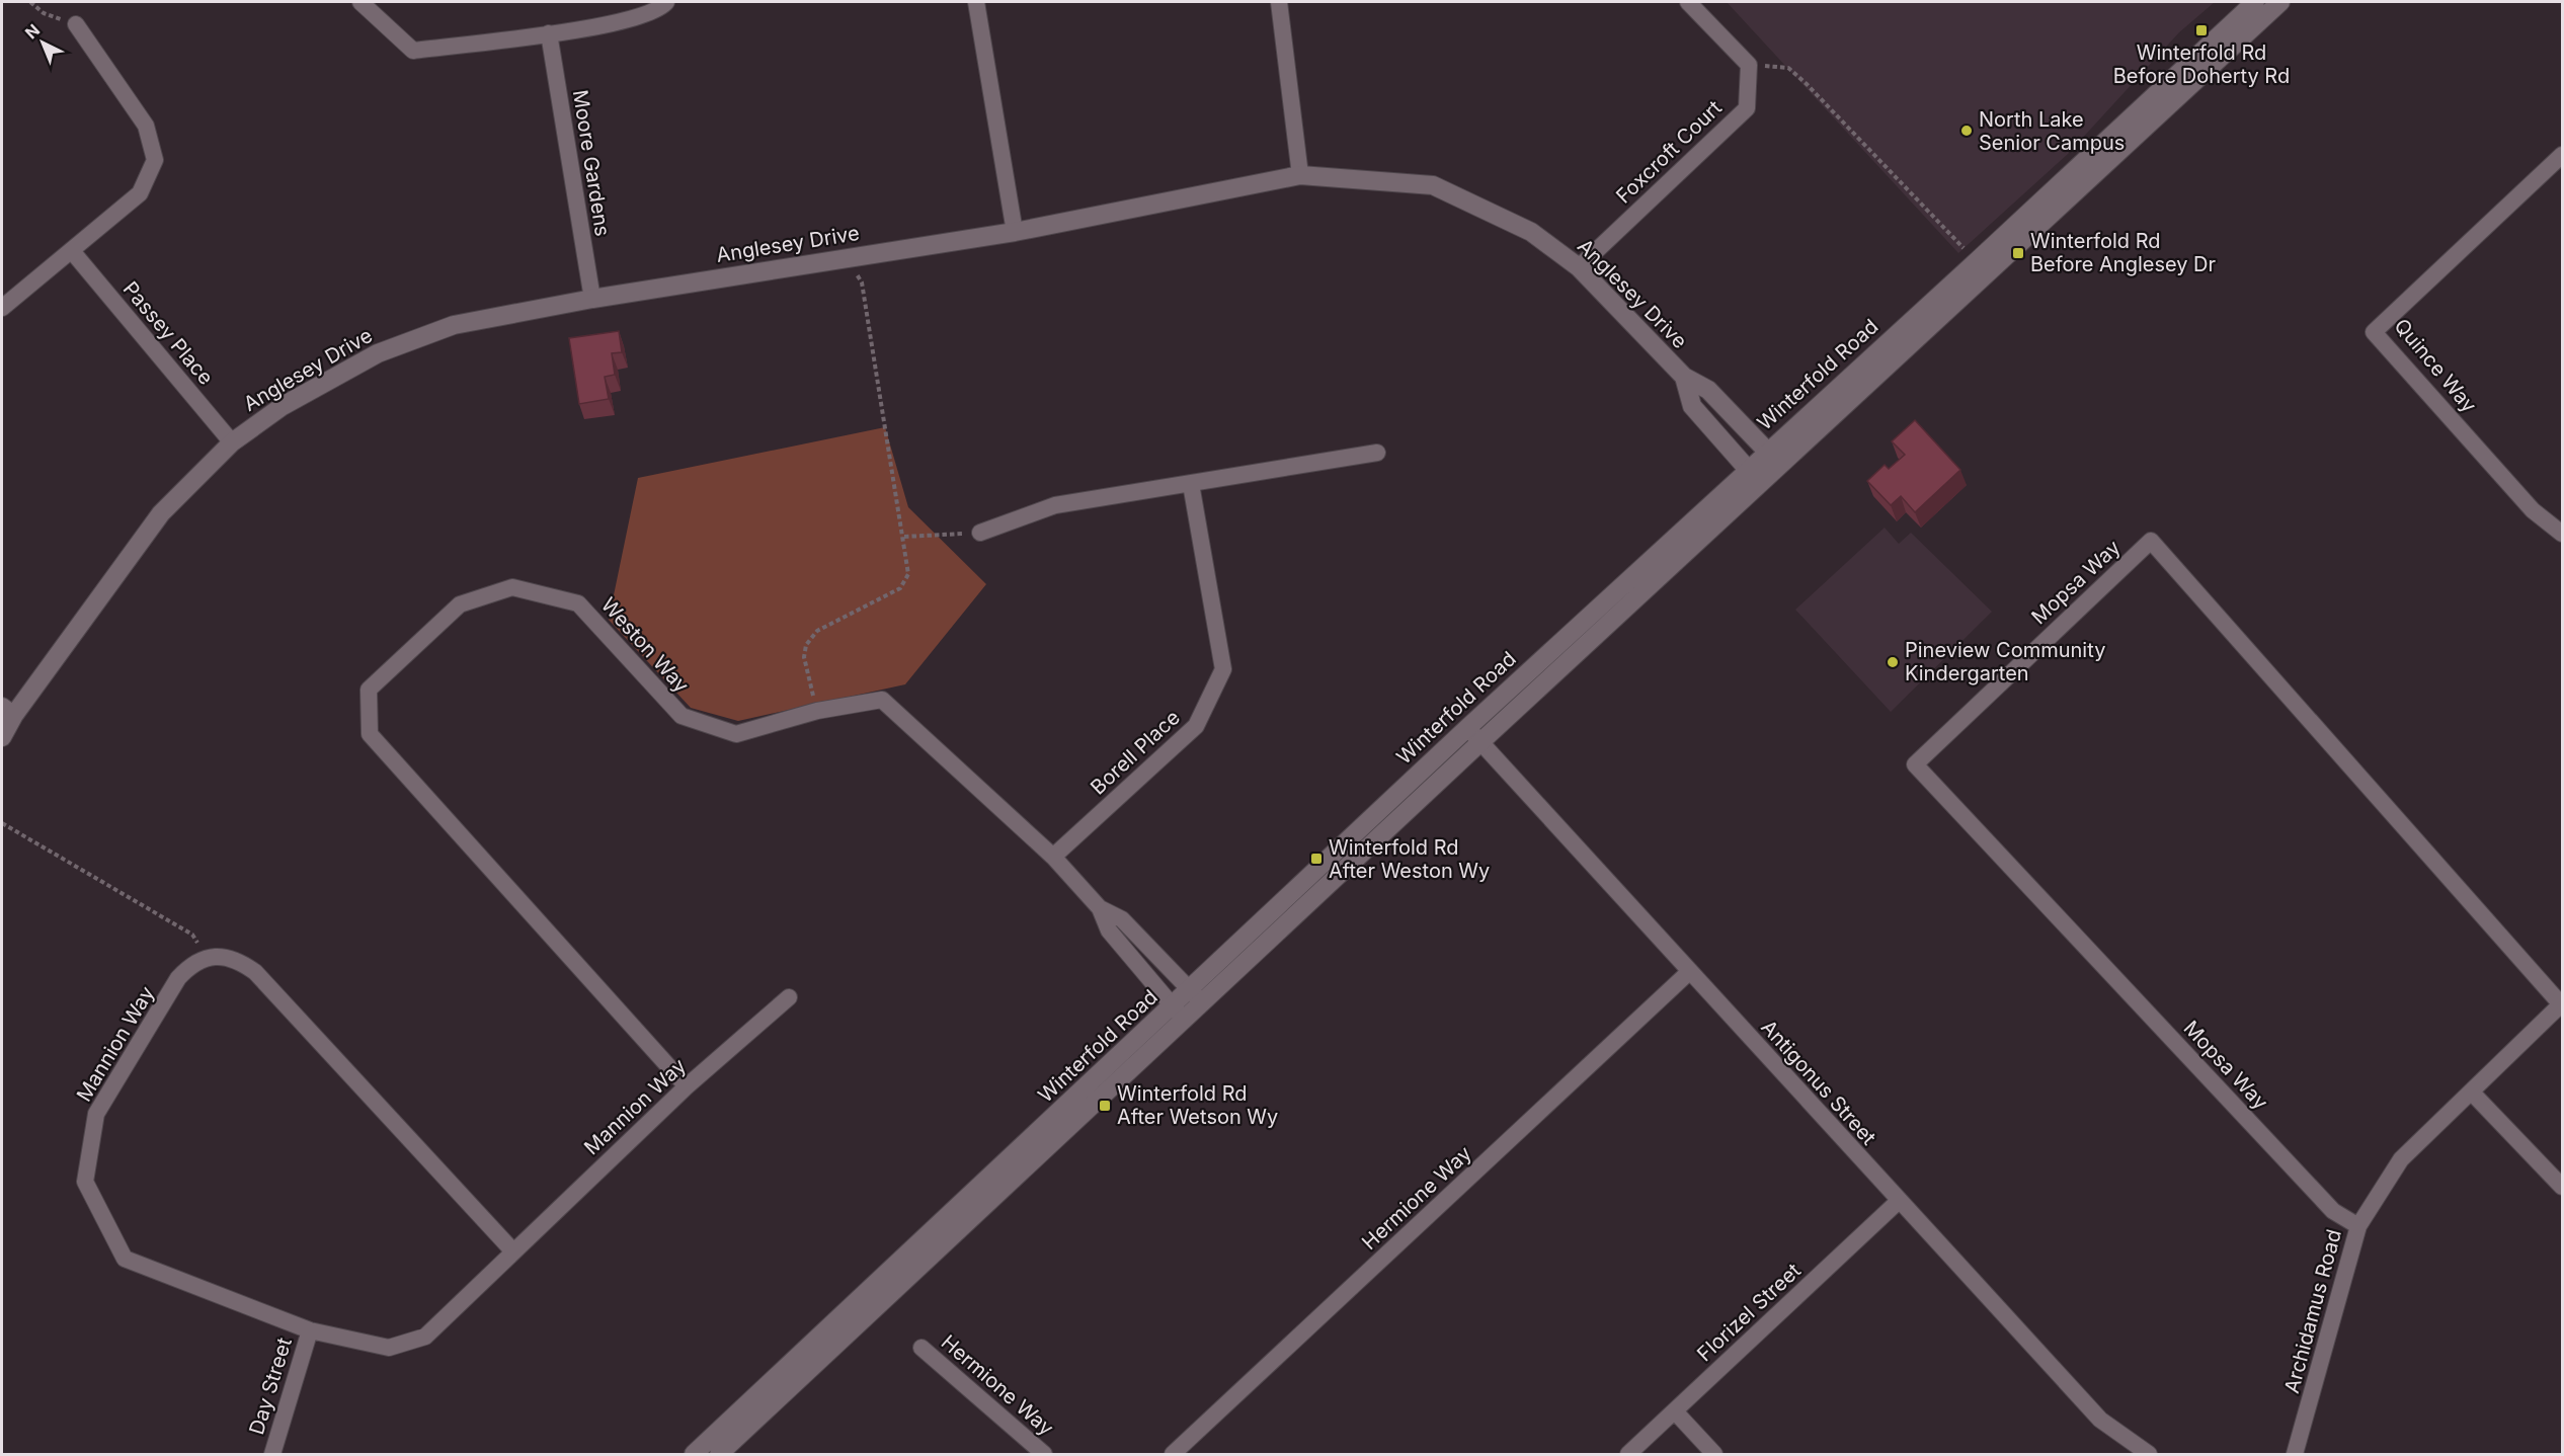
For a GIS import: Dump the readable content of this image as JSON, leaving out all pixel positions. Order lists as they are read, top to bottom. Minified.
{"streets":{"main road":["Anglesey Drive","Winterfold Road"],"street":["Foxcroft Court","Moore Gardens","Passey Place","Quince Way","Mopsa Way","Weston Way","Borell Place","Mannion Way","Antigonus Street","Hermione Way","Archidamus Road","Florizel Street","Day Street"]},"crossings":[["Foxcroft Court","Anglesey Drive"],["Moore Gardens","Anglesey Drive"],["Anglesey Drive","Passey Place"],["Anglesey Drive","Winterfold Road"],["Winterfold Road","Weston Way"],["Winterfold Road","Antigonus Street"],["Mopsa Way","Archidamus Road"],["Weston Way","Borell Place"],["Weston Way","Mannion Way"],["Mannion Way","Day Street"],["Antigonus Street","Hermione Way"],["Antigonus Street","Florizel Street"]],"places":{"transit":["Winterfold Rd Before Doherty Rd","Winterfold Rd Before Anglesey Dr","Winterfold Rd After Weston Wy","Winterfold Rd After Wetson Wy"],"other":["North Lake Senior Campus","Pineview Community Kindergarten"]},"north":"top left"}
